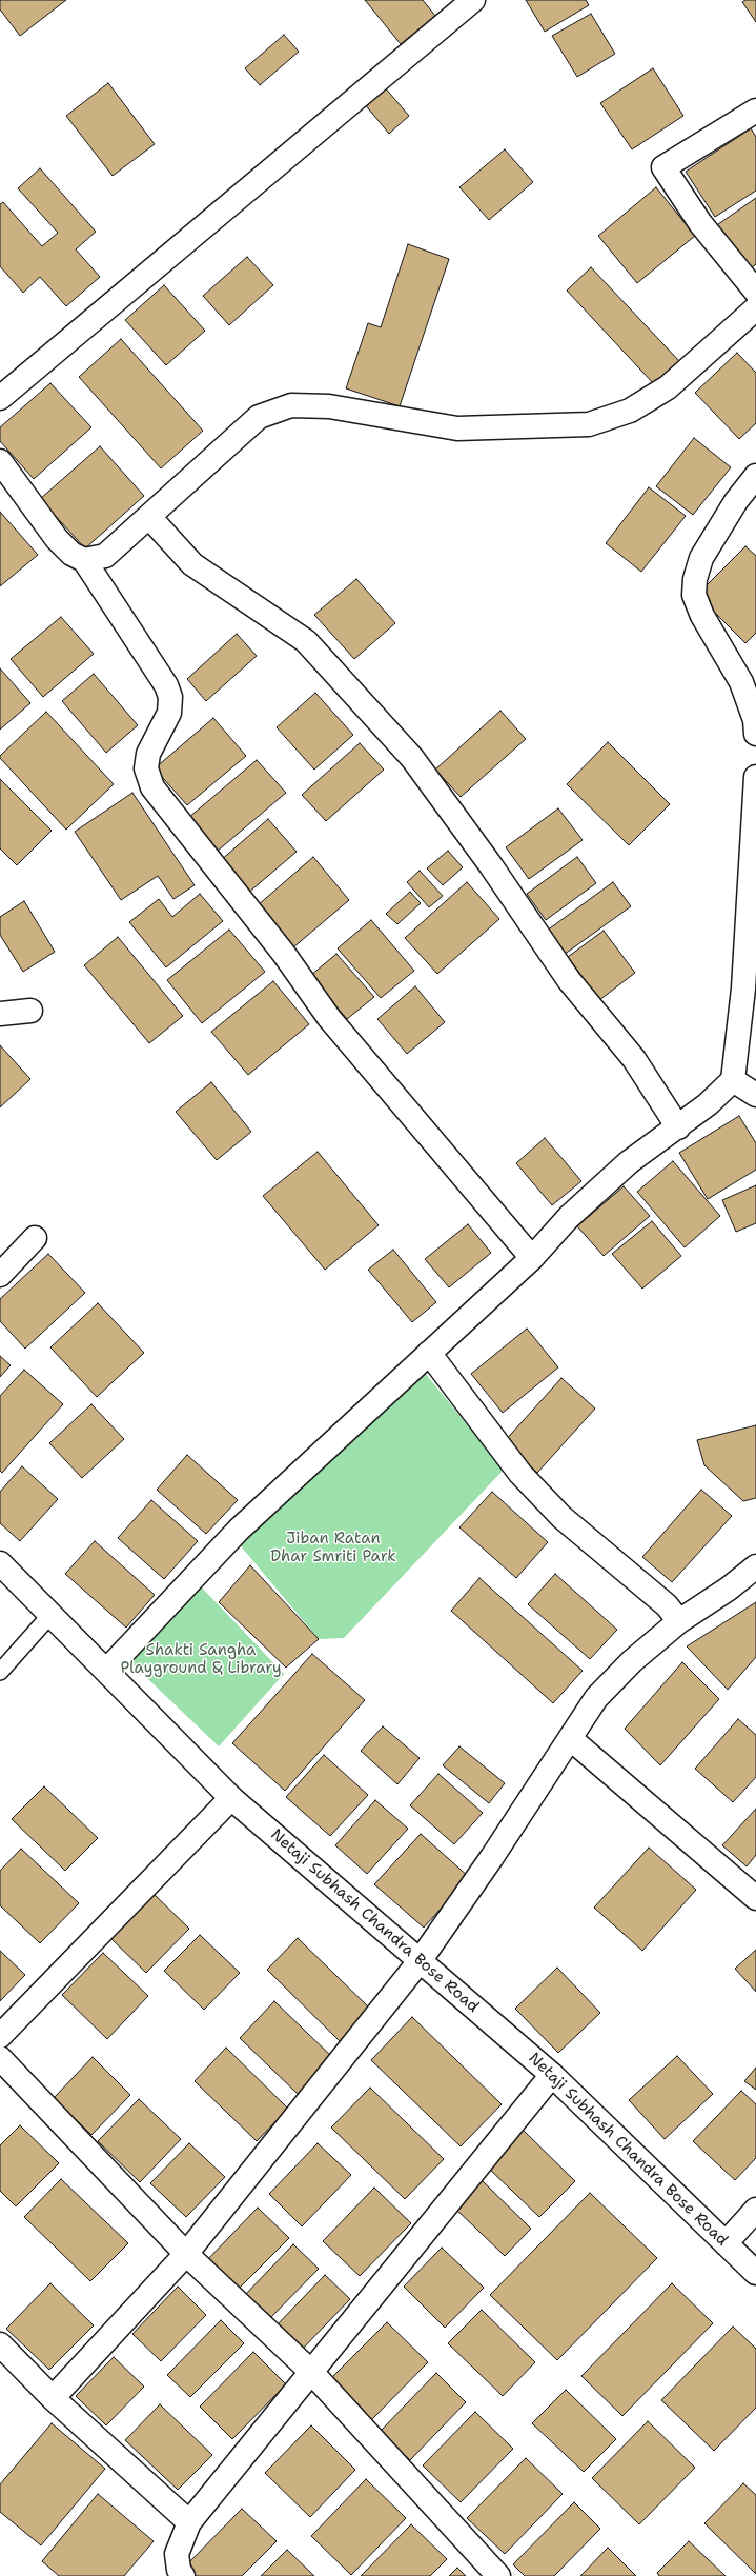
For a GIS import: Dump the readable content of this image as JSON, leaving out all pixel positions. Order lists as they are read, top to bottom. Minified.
{"streets":{"street":["Netaji Subhash Chandra Bose Road"]},"parks":["Jiban Ratan Dhar Smriti Park","Shakti Sangha Playground & Library"]}
